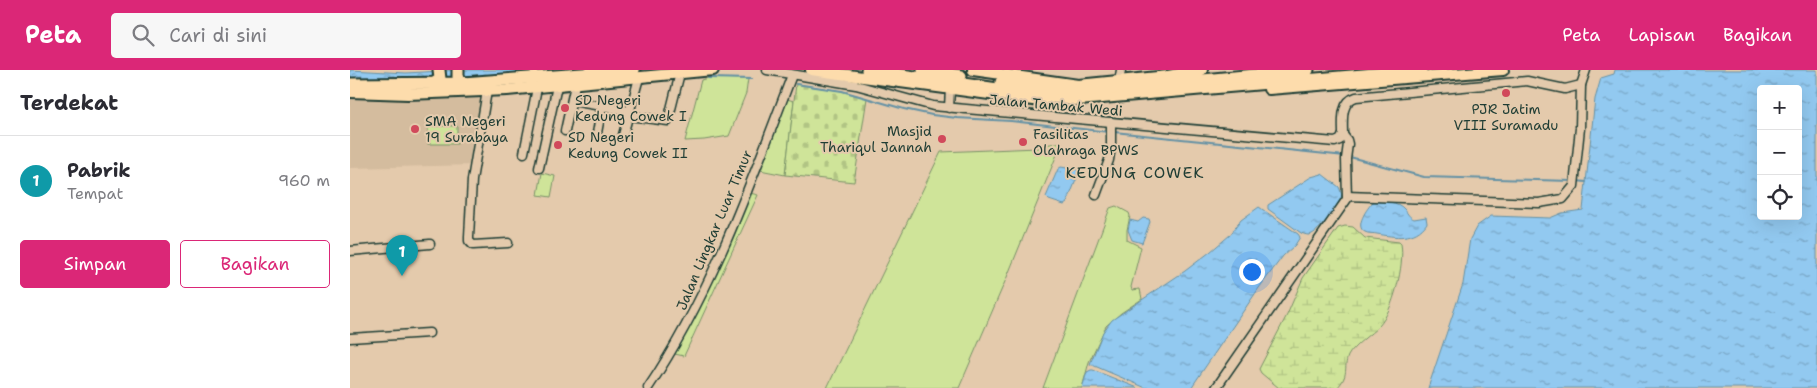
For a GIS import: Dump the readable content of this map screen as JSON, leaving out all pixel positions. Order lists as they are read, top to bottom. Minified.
{"streets":{"street":["Jalan Tambak Wedi","Jalan Lingkar Luar Timur"]},"crossings":[["Jalan Tambak Wedi","Jalan Lingkar Luar Timur"]],"districts":["KEDUNG COWEK"],"places":["PJR Jatim VIII Suramadu","SD Negeri Kedung Cowek I","SMA Negeri 19 Surabaya","Masjid Thariqul Jannah","Fasilitas Olahraga BPWS","SD Negeri Kedung Cowek II"],"page":{"header":"Peta","search":"Cari di sini","nav":["Peta","Lapisan","Bagikan"],"heading":"Terdekat","map_buttons":["+","−"],"list":[{"mark":"1","name":"Pabrik","note":"Tempat","value":"960 m"}],"buttons":["Simpan","Bagikan"],"pins":"1"}}
